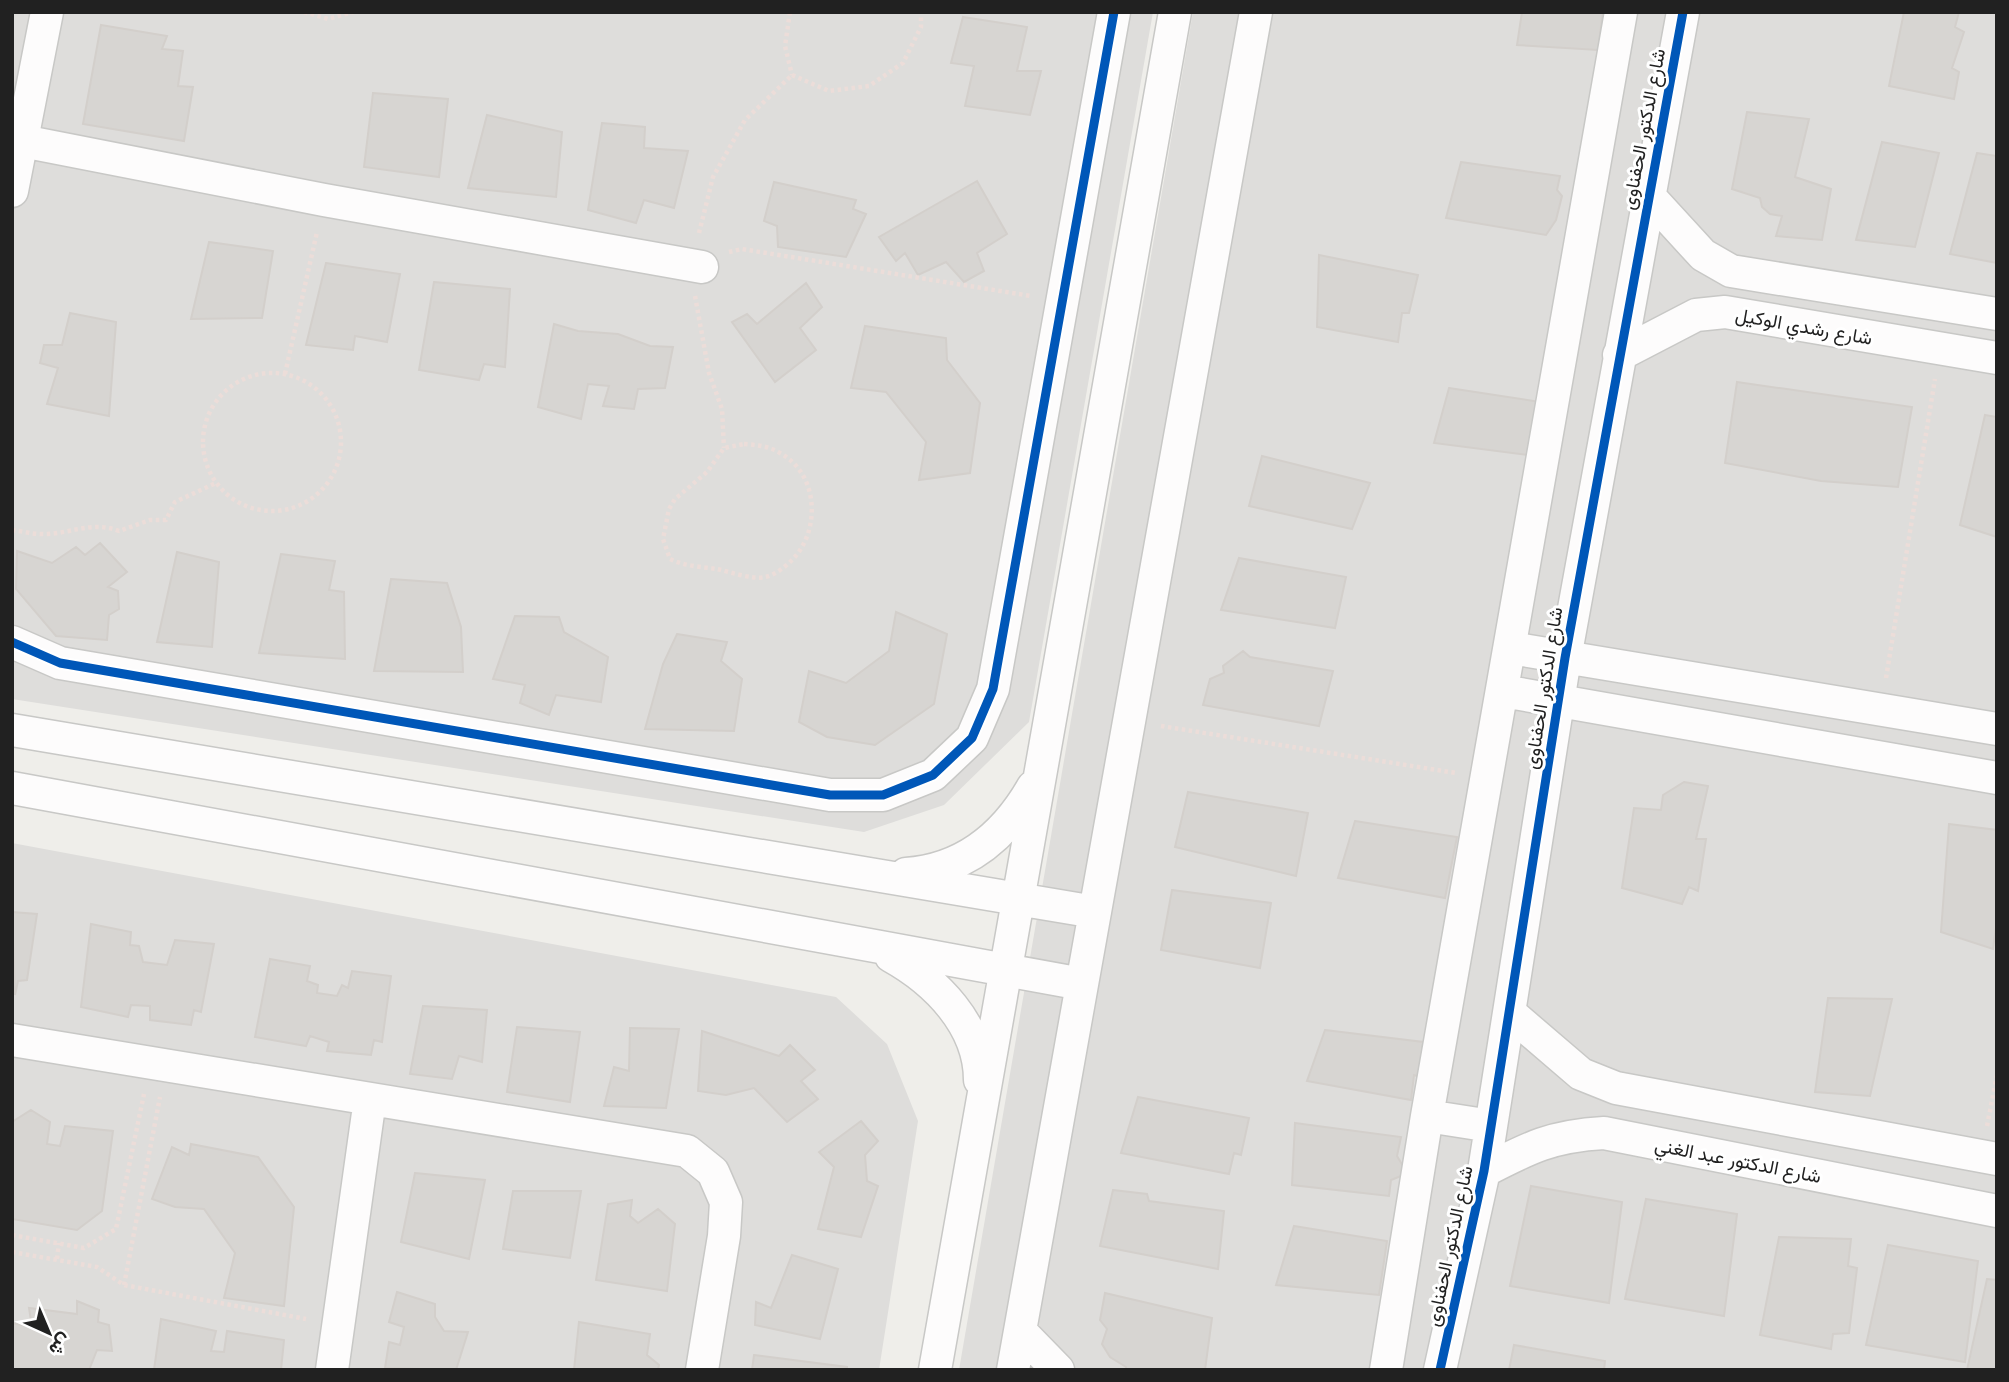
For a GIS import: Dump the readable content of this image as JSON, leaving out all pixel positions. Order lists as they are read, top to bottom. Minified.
{"streets":{"street":["شارع الدكتور الحفناوى","شارع رشدي الوكيل","شارع الدكتور عبد الغني"]},"crossings":[["شارع الدكتور الحفناوى","شارع رشدي الوكيل"],["شارع الدكتور الحفناوى","شارع الدكتور عبد الغني"]],"north":"bottom right"}
